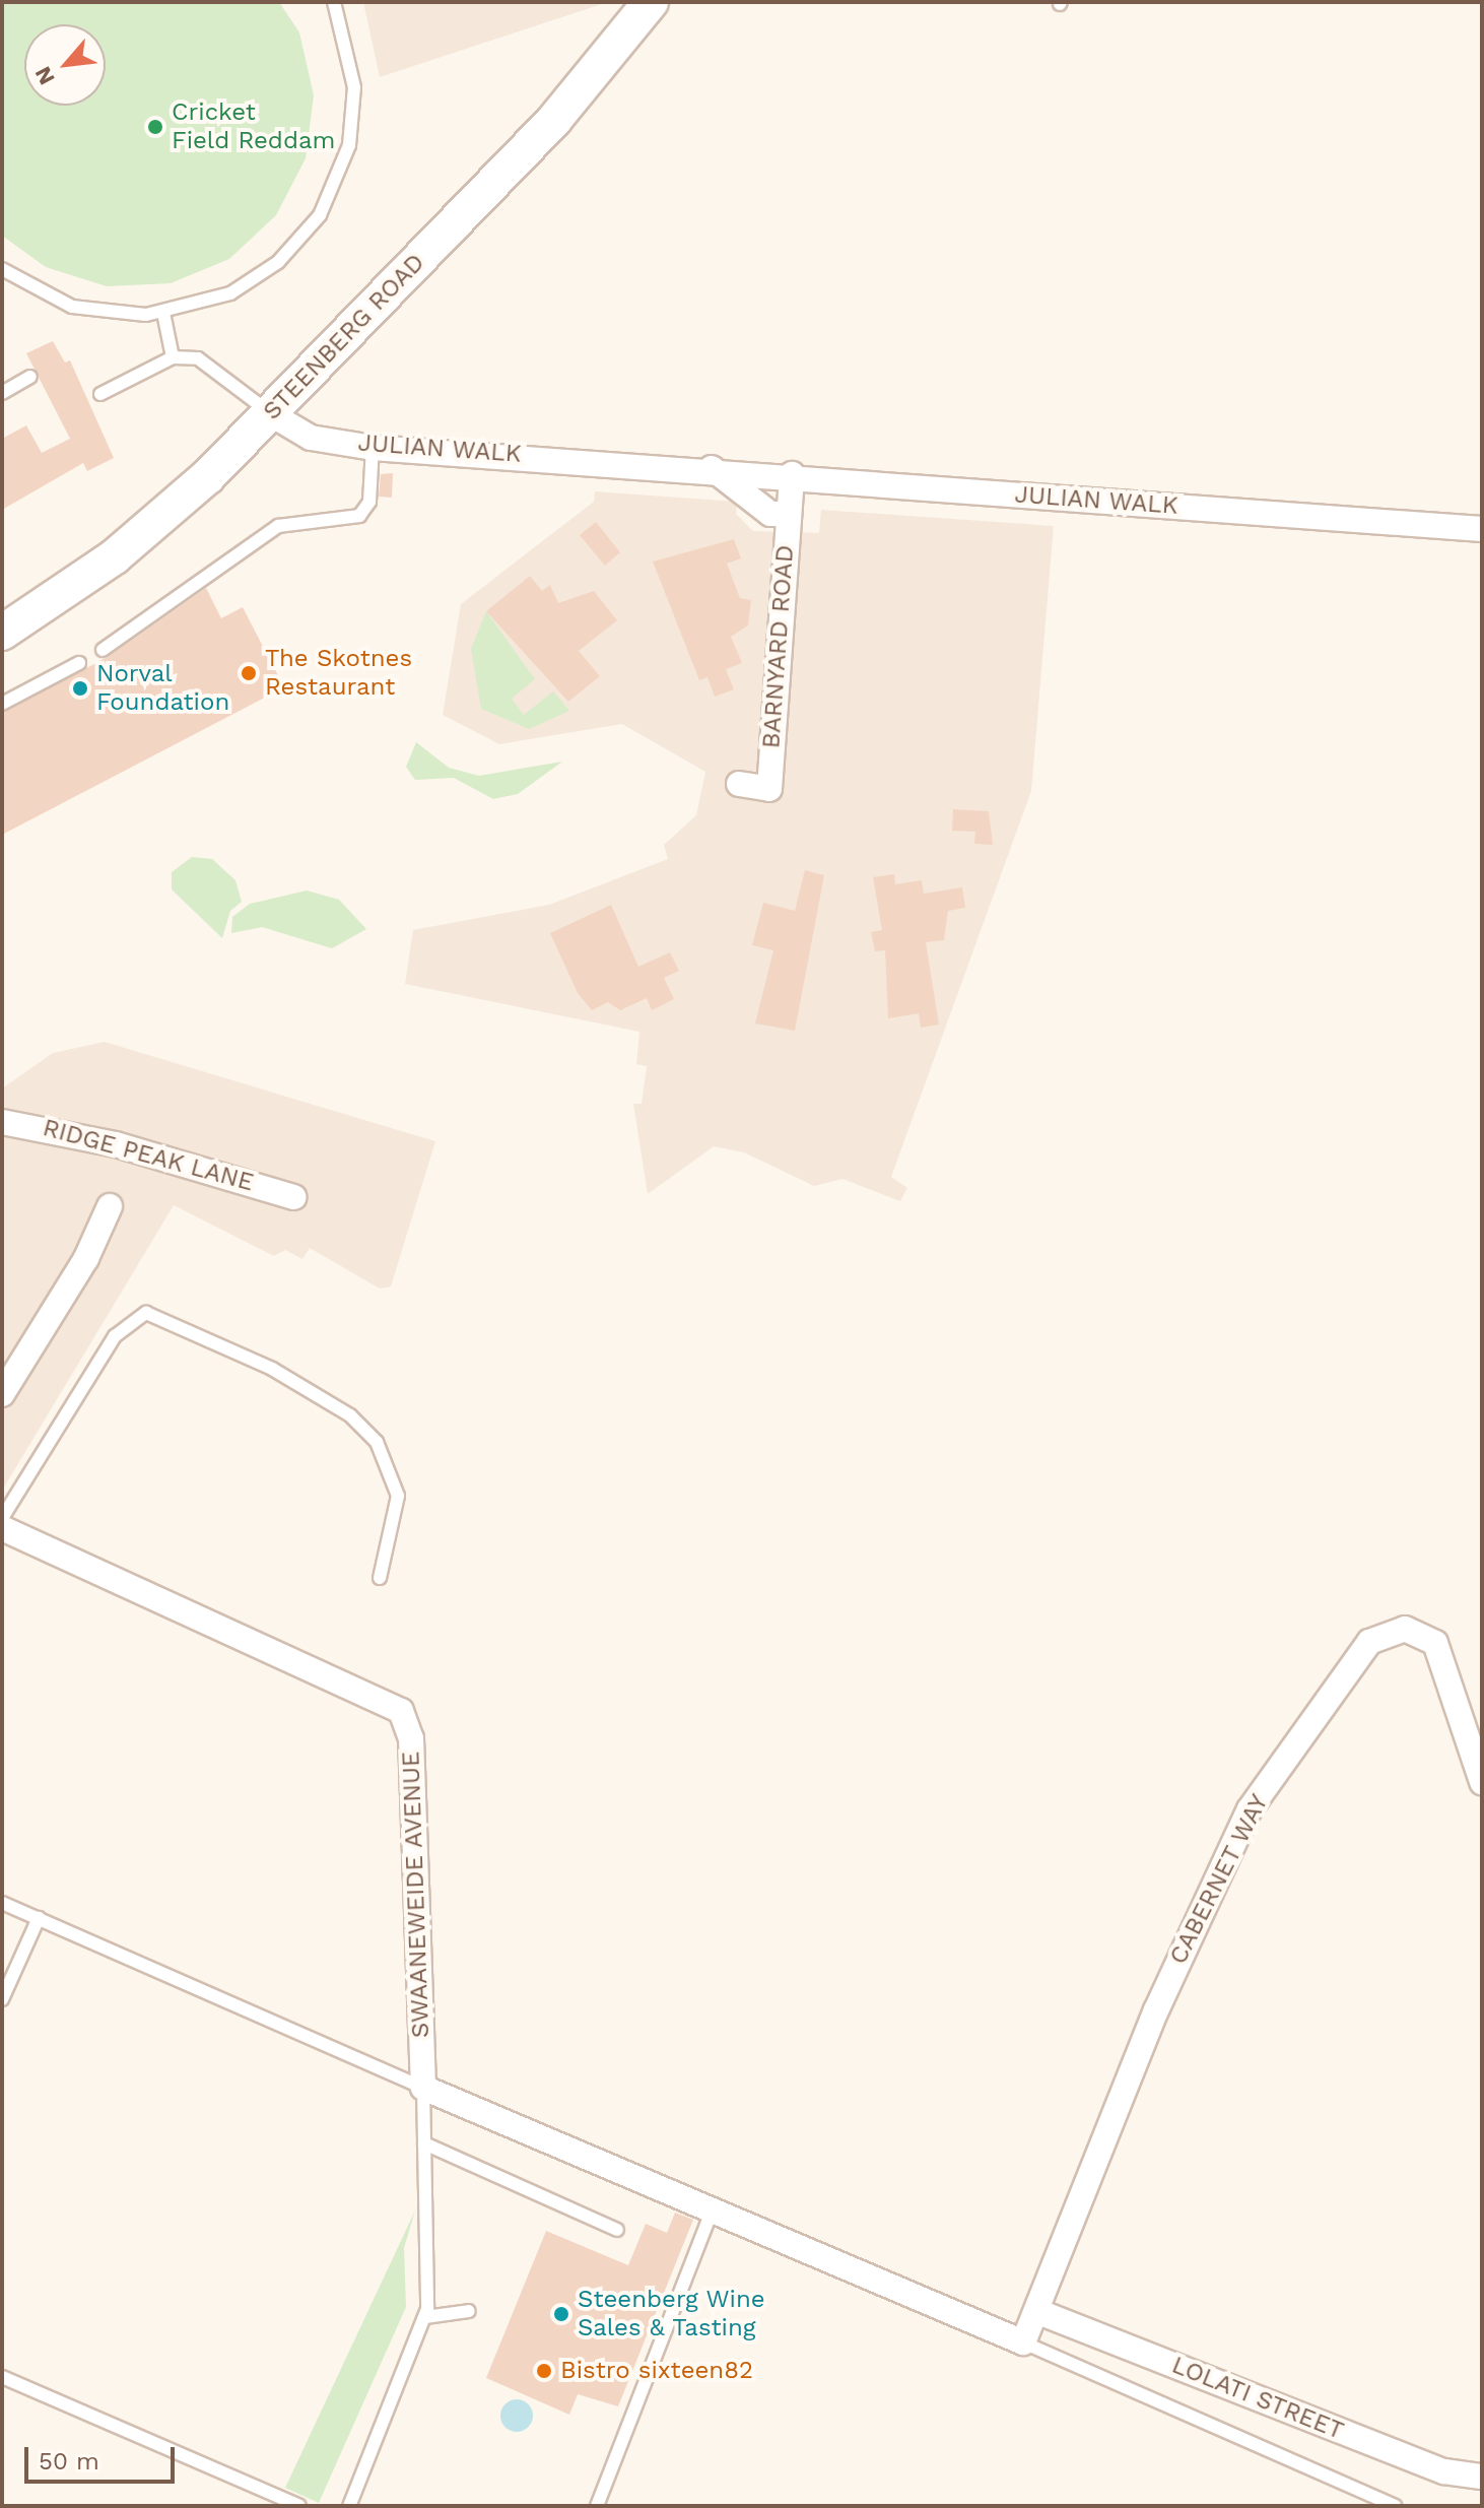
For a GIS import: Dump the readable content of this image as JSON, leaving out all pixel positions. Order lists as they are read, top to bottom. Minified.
{"streets":{"main road":["STEENBERG ROAD"],"street":["JULIAN WALK","BARNYARD ROAD","RIDGE PEAK LANE","CABERNET WAY","SWAANEWEIDE AVENUE","LOLATI STREET"]},"crossings":[["STEENBERG ROAD","JULIAN WALK"],["JULIAN WALK","BARNYARD ROAD"],["CABERNET WAY","LOLATI STREET"]],"places":["Cricket Field Reddam","The Skotnes Restaurant","Norval Foundation","Steenberg Wine Sales & Tasting","Bistro sixteen82"],"scale_bar":"50 m","north":"bottom left"}
